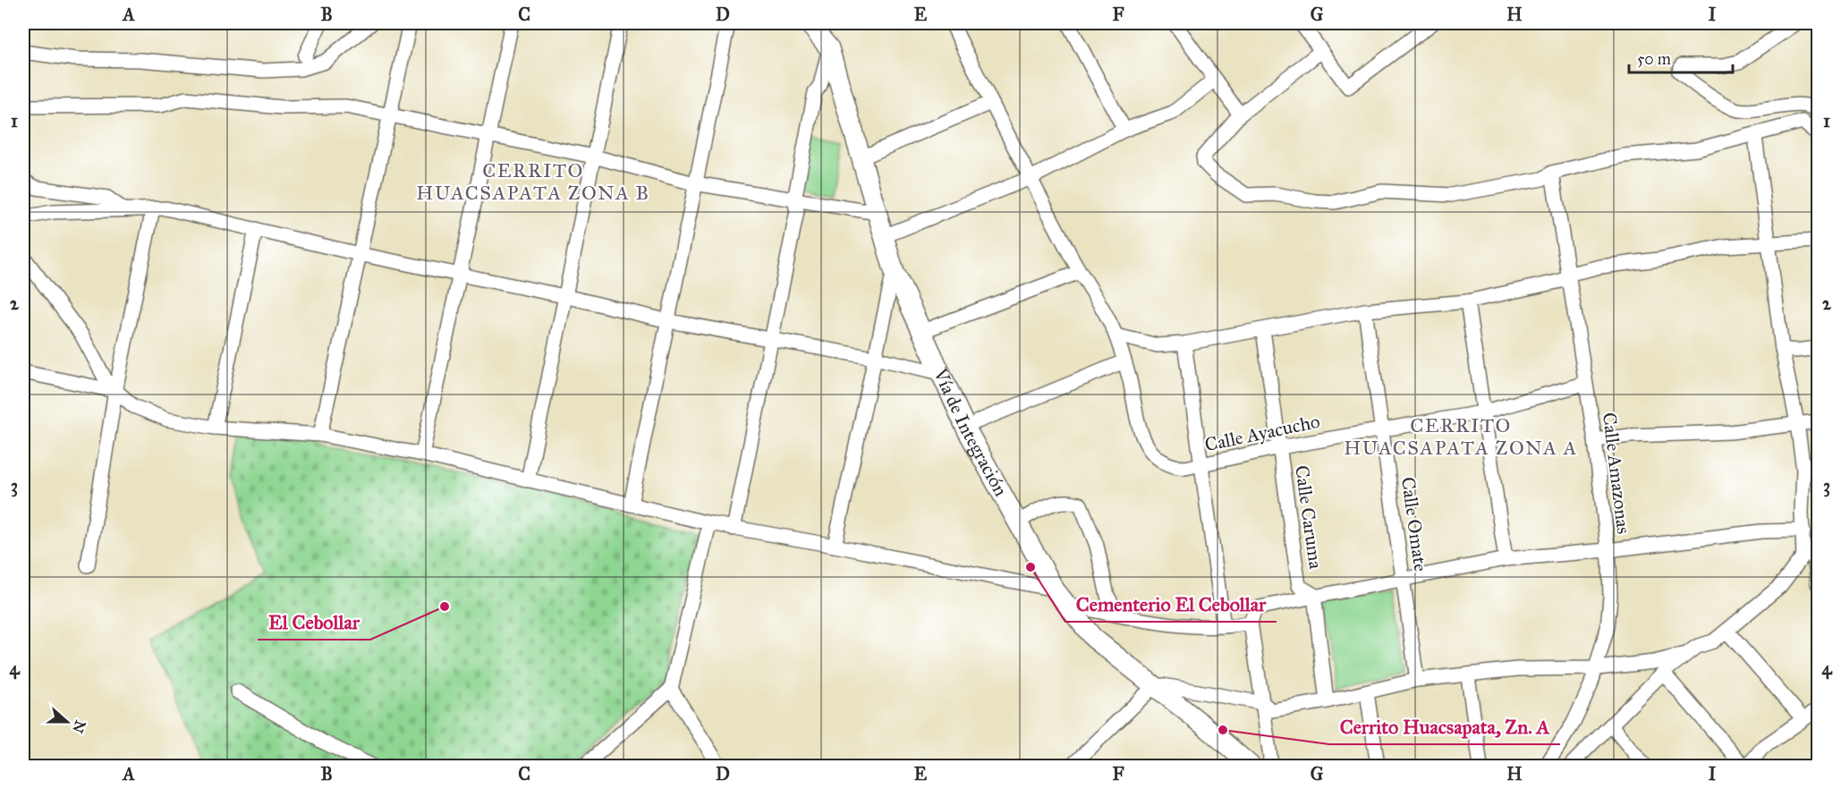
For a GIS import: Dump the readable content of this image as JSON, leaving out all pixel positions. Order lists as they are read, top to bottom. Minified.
{"streets":{"main road":["Vía de Integración"],"street":["Calle Ayacucho","Calle Amazonas","Calle Caruma","Calle Omate"]},"crossings":[["Calle Ayacucho","Calle Amazonas"],["Calle Ayacucho","Calle Caruma"],["Calle Ayacucho","Calle Omate"]],"districts":["CERRITO HUACSAPATA ZONA B","CERRITO HUACSAPATA ZONA A"],"places":["Cementerio El Cebollar","El Cebollar","Cerrito Huacsapata, Zn. A"],"scale_bar":"50 m","north":"right","grid":{"columns":["A","B","C","D","E","F","G","H","I"],"rows":["1","2","3","4"]}}
